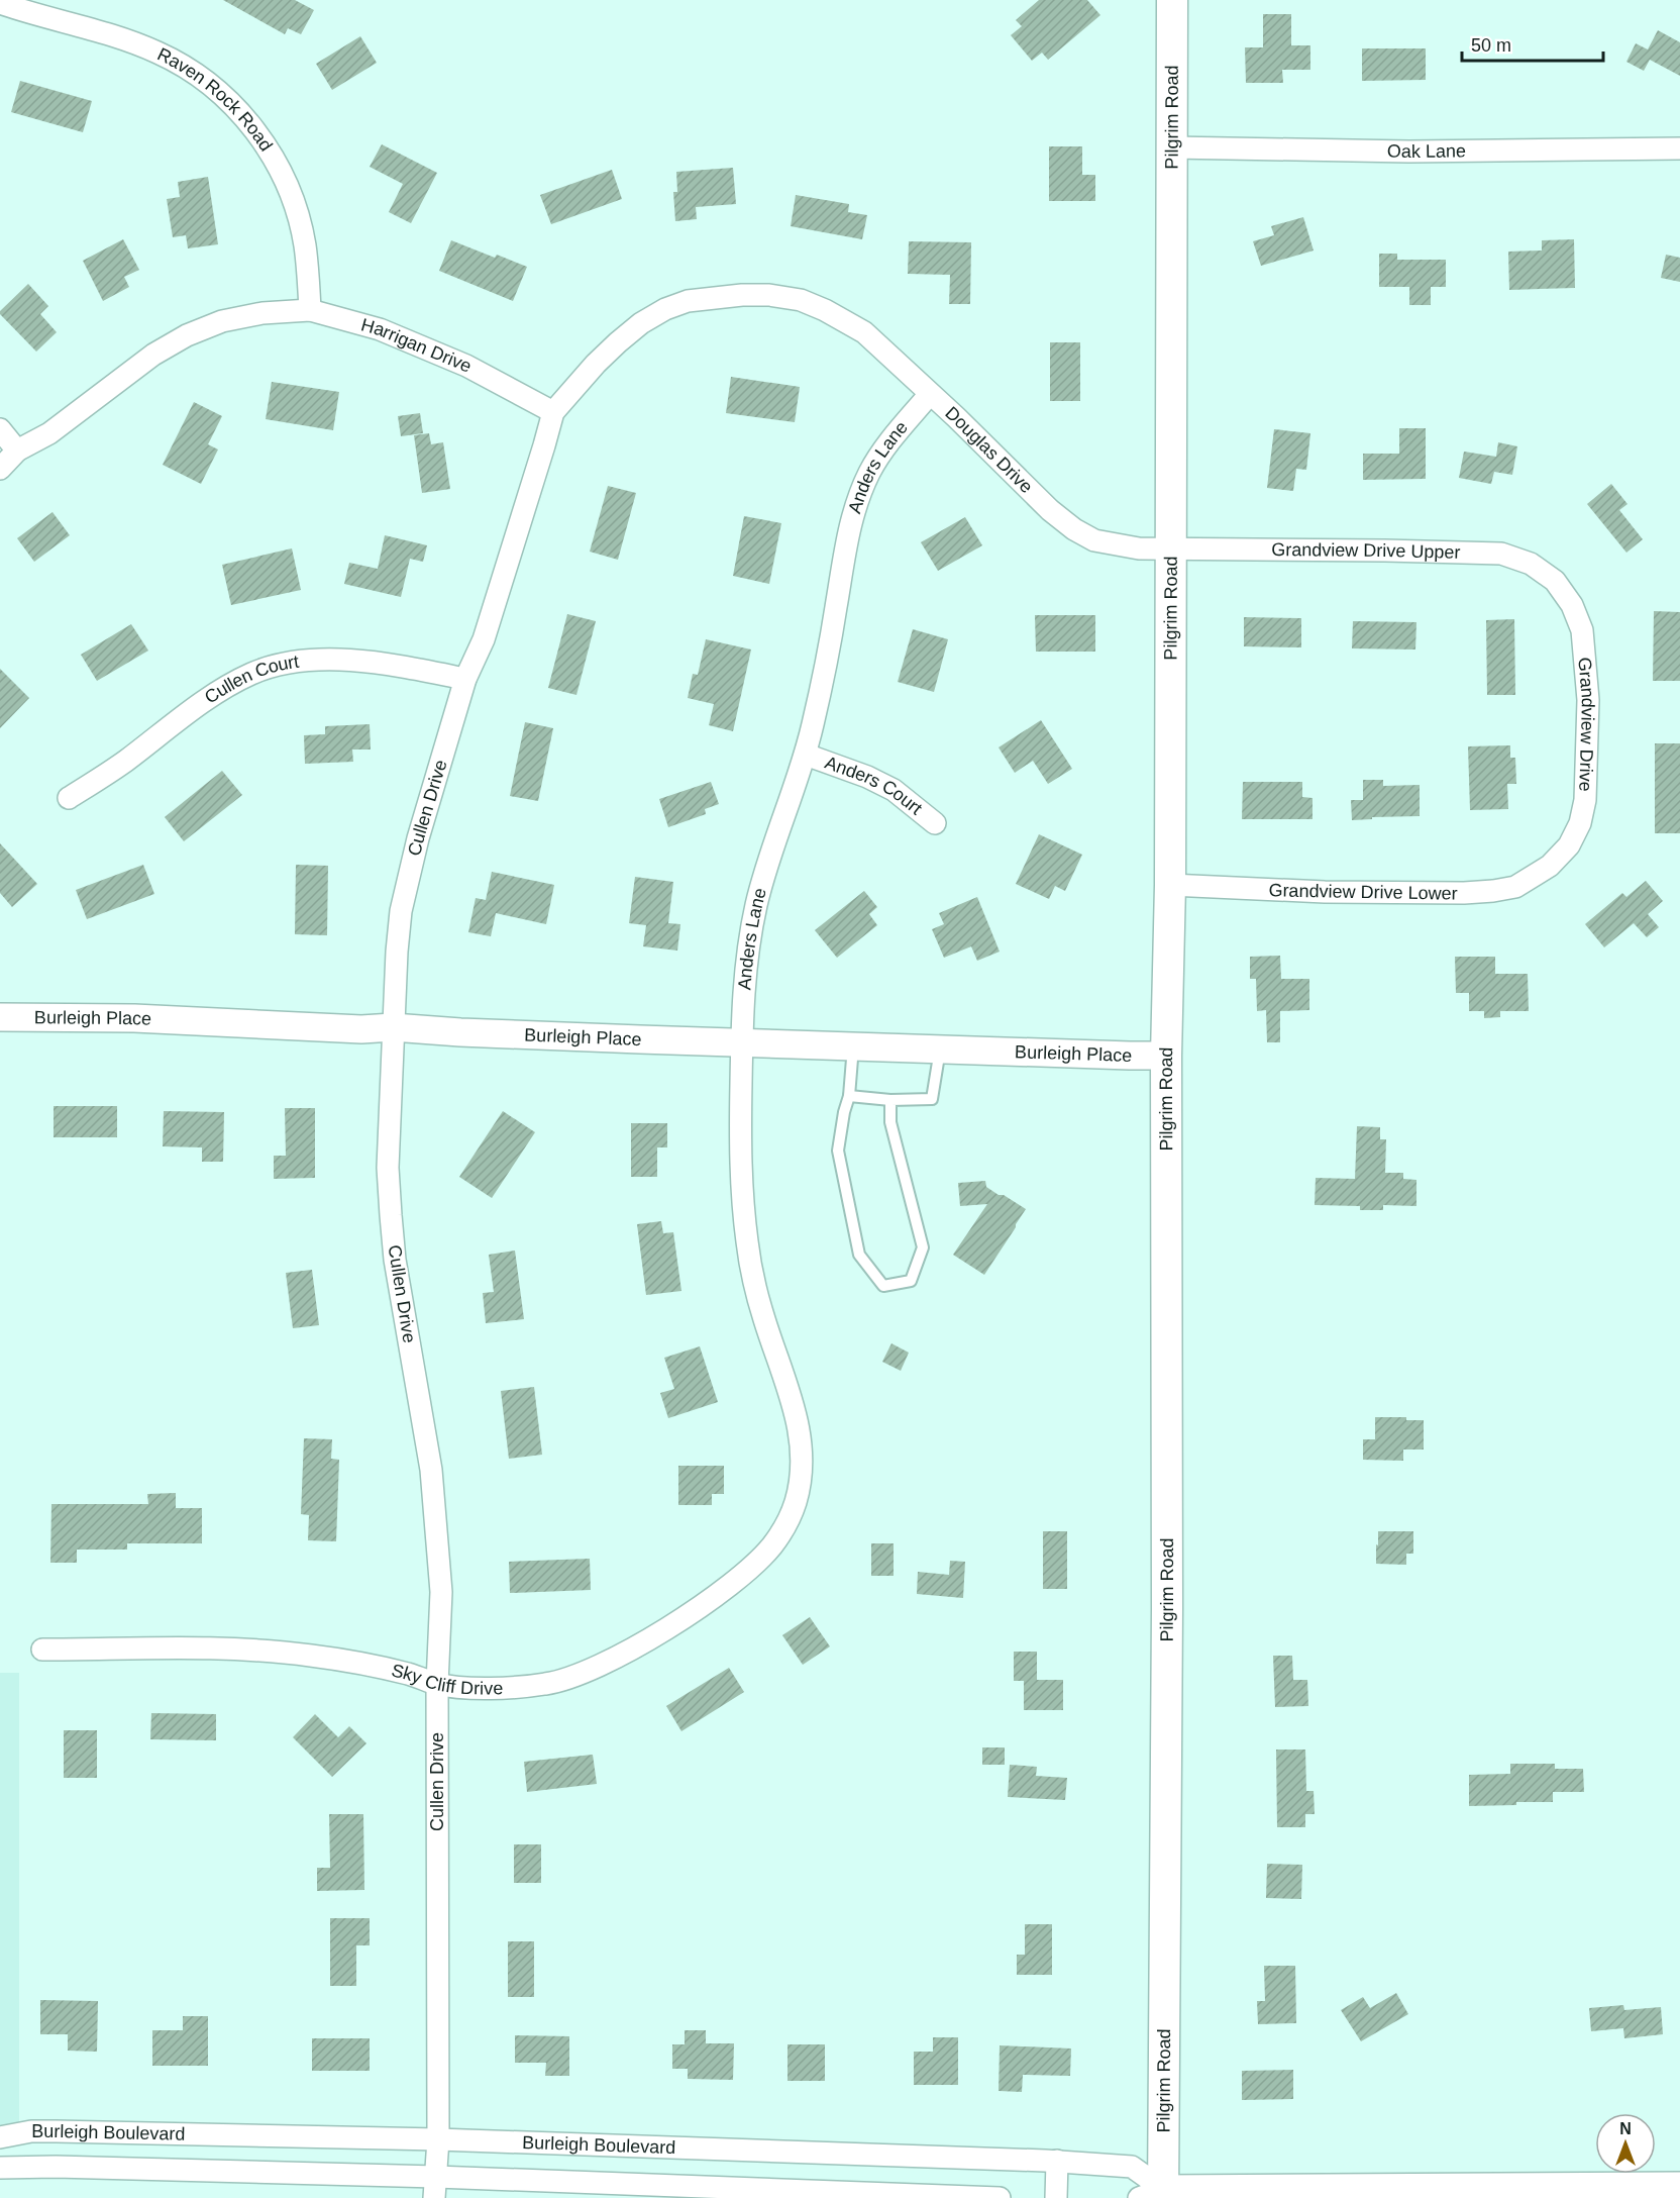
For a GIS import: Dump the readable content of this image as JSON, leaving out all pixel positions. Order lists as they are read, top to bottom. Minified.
{"streets":{"main road":["Pilgrim Road"],"street":["Raven Rock Road","Oak Lane","Harrigan Drive","Douglas Drive","Anders Lane","Grandview Drive Upper","Cullen Court","Grandview Drive","Anders Court","Cullen Drive","Grandview Drive Lower","Burleigh Place","Sky Cliff Drive","Burleigh Boulevard"]},"crossings":[["Raven Rock Road","Harrigan Drive"],["Pilgrim Road","Oak Lane"],["Pilgrim Road","Douglas Drive"],["Pilgrim Road","Grandview Drive Upper"],["Pilgrim Road","Grandview Drive Lower"],["Pilgrim Road","Burleigh Place"],["Pilgrim Road","Burleigh Boulevard"],["Harrigan Drive","Douglas Drive"],["Harrigan Drive","Cullen Drive"],["Douglas Drive","Anders Lane"],["Douglas Drive","Grandview Drive Upper"],["Douglas Drive","Cullen Drive"],["Anders Lane","Anders Court"],["Anders Lane","Burleigh Place"],["Anders Lane","Sky Cliff Drive"],["Grandview Drive Upper","Grandview Drive"],["Cullen Court","Cullen Drive"],["Grandview Drive","Grandview Drive Lower"],["Cullen Drive","Burleigh Place"],["Cullen Drive","Sky Cliff Drive"],["Cullen Drive","Burleigh Boulevard"]],"scale_bar":"50 m","north":"top"}
